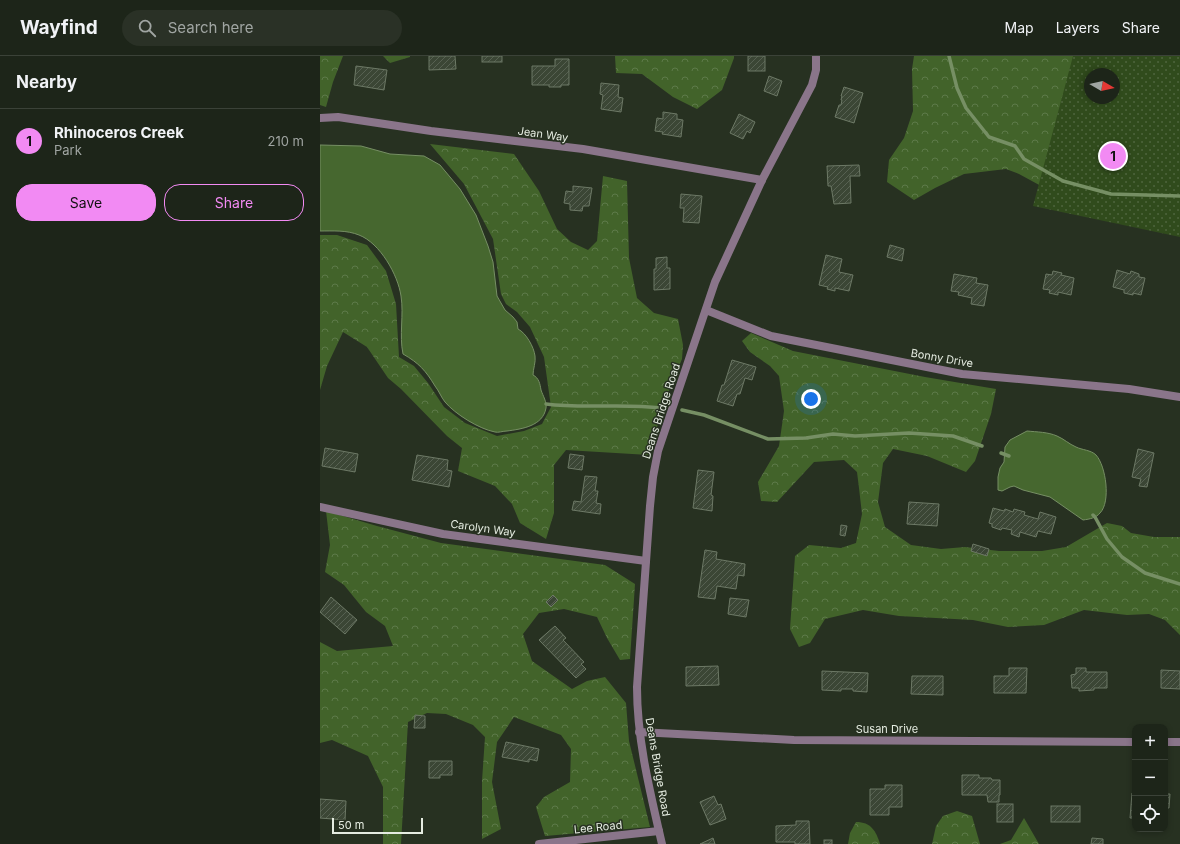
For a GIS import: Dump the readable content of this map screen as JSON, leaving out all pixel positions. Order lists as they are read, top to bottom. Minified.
{"streets":{"street":["Jean Way","Bonny Drive","Deans Bridge Road","Carolyn Way","Susan Drive","Lee Road"]},"crossings":[["Jean Way","Deans Bridge Road"],["Bonny Drive","Deans Bridge Road"],["Deans Bridge Road","Carolyn Way"],["Deans Bridge Road","Susan Drive"],["Deans Bridge Road","Lee Road"]],"scale_bar":"50 m","north":"right","page":{"header":"Wayfind","search":"Search here","nav":["Map","Layers","Share"],"heading":"Nearby","list":[{"mark":"1","name":"Rhinoceros Creek","note":"Park","value":"210 m"}],"pins":"1","buttons":["Save","Share"],"map_buttons":["+","−"],"scale":"50 m"}}
